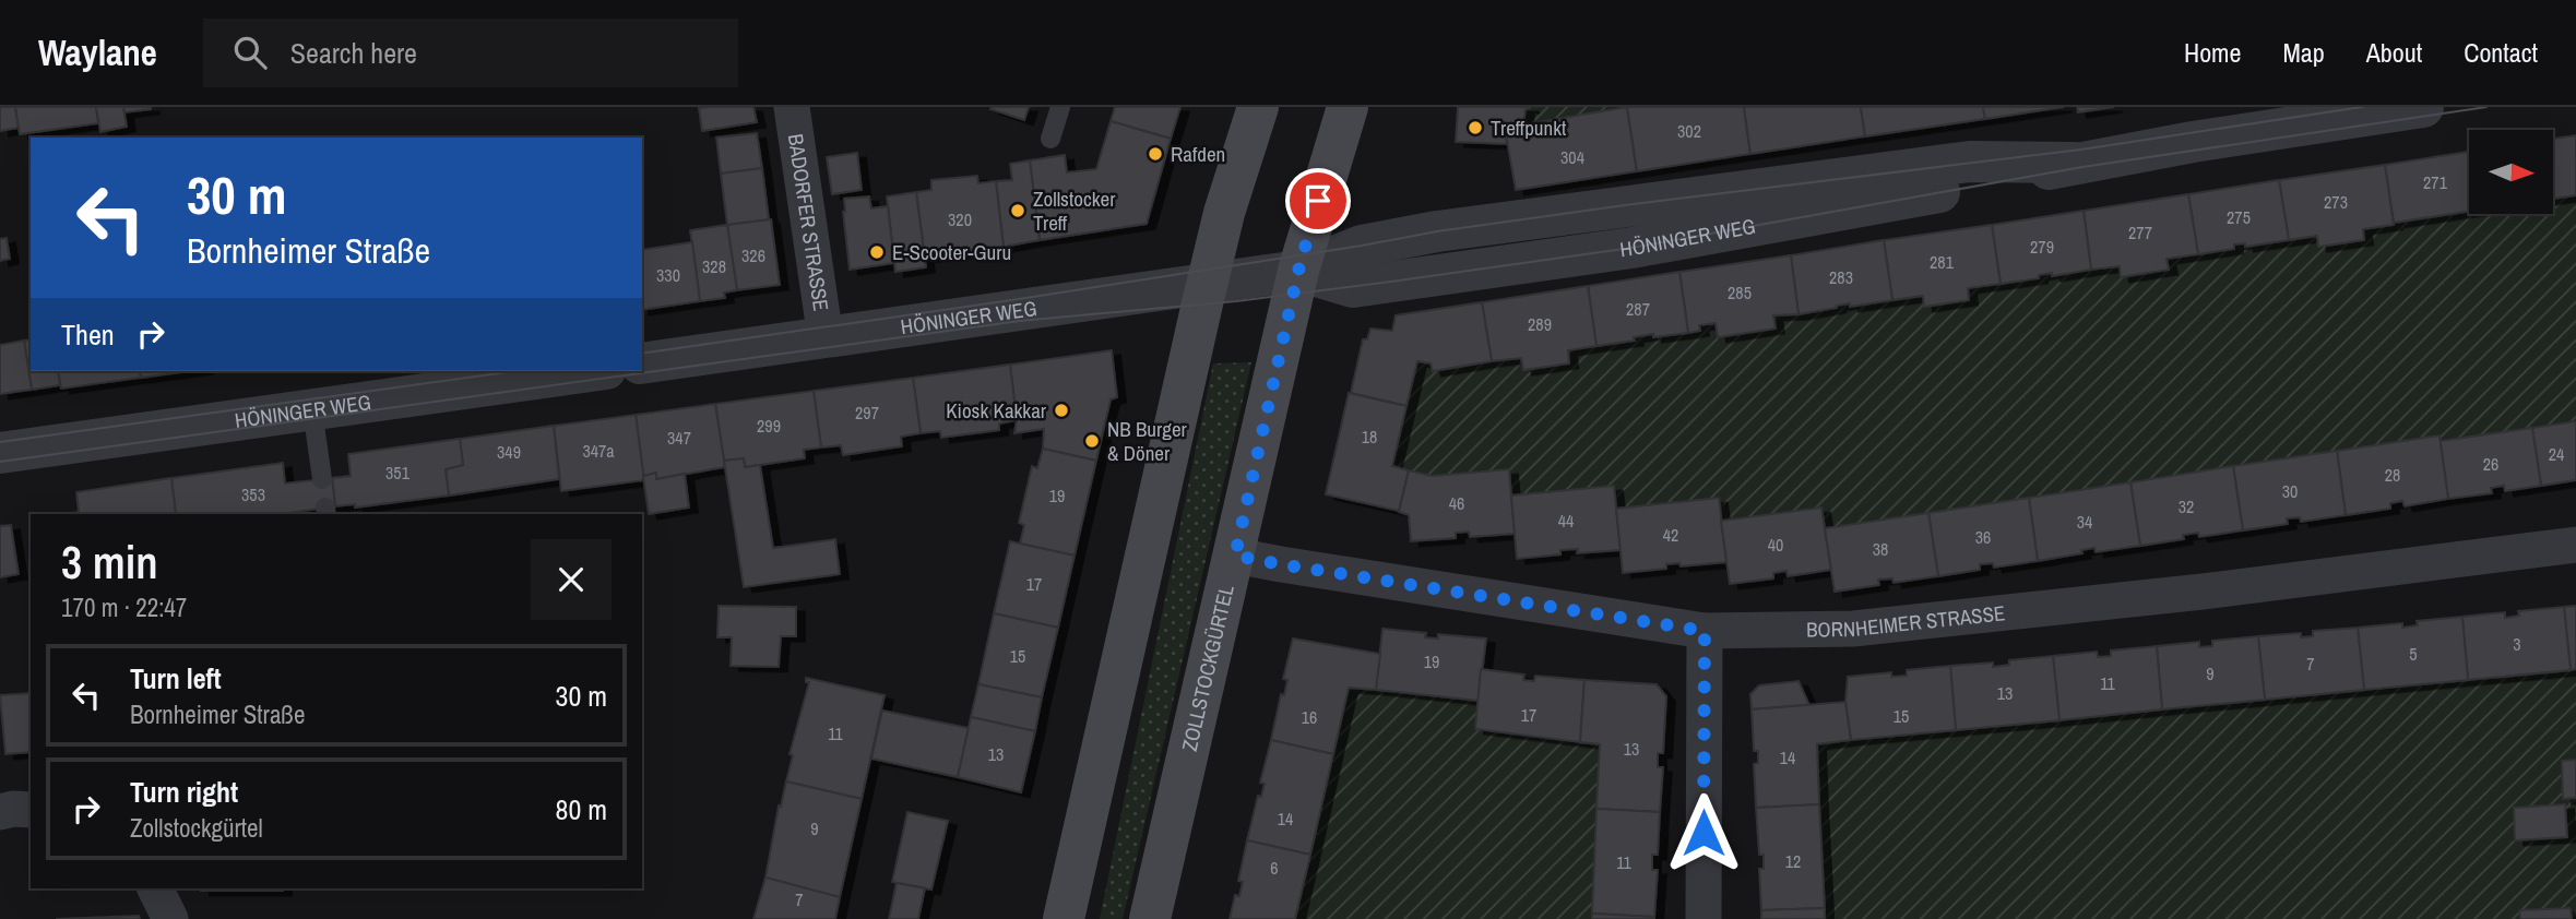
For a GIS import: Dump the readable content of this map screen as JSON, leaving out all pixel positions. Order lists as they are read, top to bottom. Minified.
{"streets":{"main road":["ZOLLSTOCKGÜRTEL"],"street":["BADORFER STRASSE","HÖNINGER WEG","BORNHEIMER STRASSE"]},"crossings":[["BADORFER STRASSE","HÖNINGER WEG"],["HÖNINGER WEG","ZOLLSTOCKGÜRTEL"],["BORNHEIMER STRASSE","ZOLLSTOCKGÜRTEL"]],"places":["Treffpunkt","Rafden","Zollstocker Treff","E-Scooter-Guru","Kiosk Kakkar","NB Burger & Döner"],"house_numbers":["302","304","271","273","275","320","277","279","326","281","328","330","283","285","287","289","297","299","18","347","347a","349","24","26","351","28","30","353","19","46","32","44","34","42","36","40","38","17","3","5","15","19","7","9","11","13","17","15","16","11","13","13","14","14","9","12","11","6","7"],"north":"right","page":{"header":"Waylane","search":"Search here","nav":["Home","Map","About","Contact"],"turn":["30 m","Bornheimer Straße"],"then":"Then","heading":["3 min","170 m · 22:47"],"list":[{"name":"Turn left","note":"Bornheimer Straße","value":"30 m"},{"name":"Turn right","note":"Zollstockgürtel","value":"80 m"}]}}
